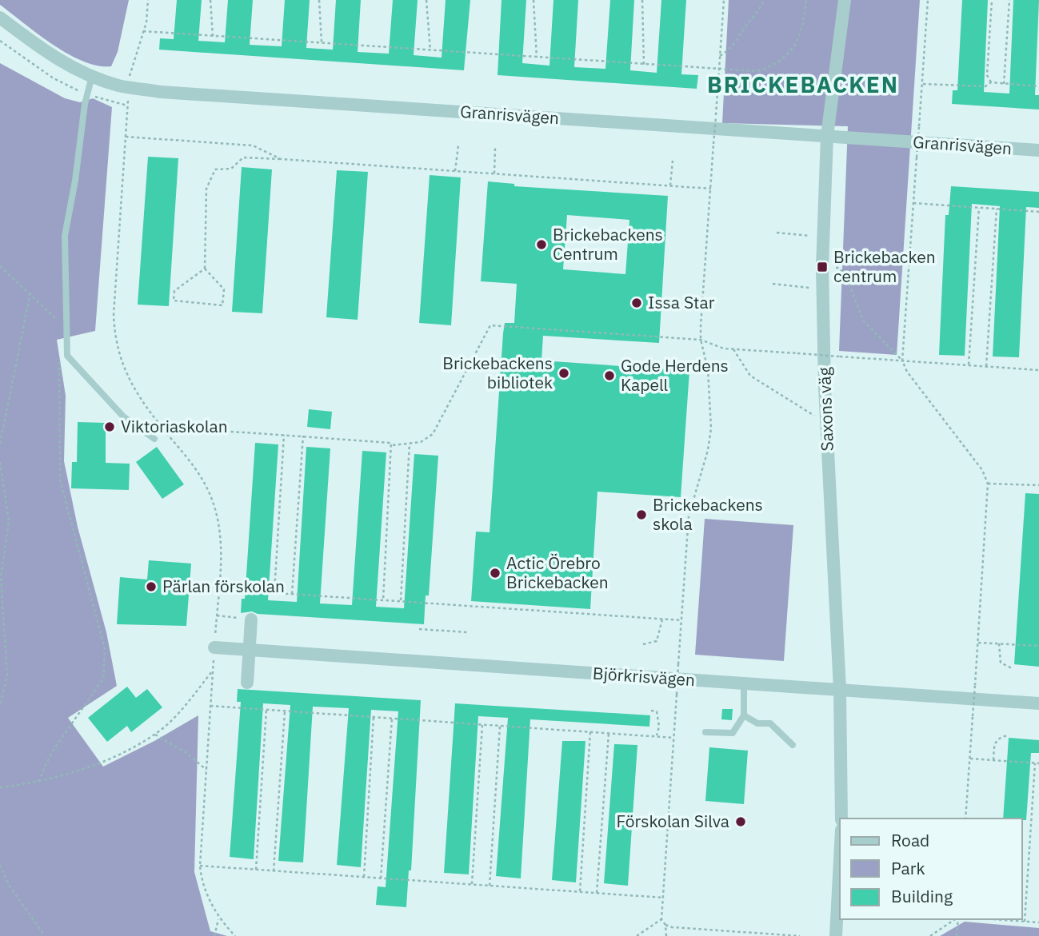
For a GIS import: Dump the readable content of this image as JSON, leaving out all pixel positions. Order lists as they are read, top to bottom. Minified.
{"streets":{"street":["Granrisvägen","Saxons väg","Björkrisvägen"]},"crossings":[["Granrisvägen","Saxons väg"],["Saxons väg","Björkrisvägen"]],"districts":["BRICKEBACKEN"],"places":{"other":["Brickebackens Centrum","Issa Star","Brickebackens bibliotek","Gode Herdens Kapell","Viktoriaskolan","Brickebackens skola","Actic Örebro Brickebacken","Pärlan förskolan","Förskolan Silva"],"transit":["Brickebacken centrum"]},"legend":["Road","Park","Building"]}
